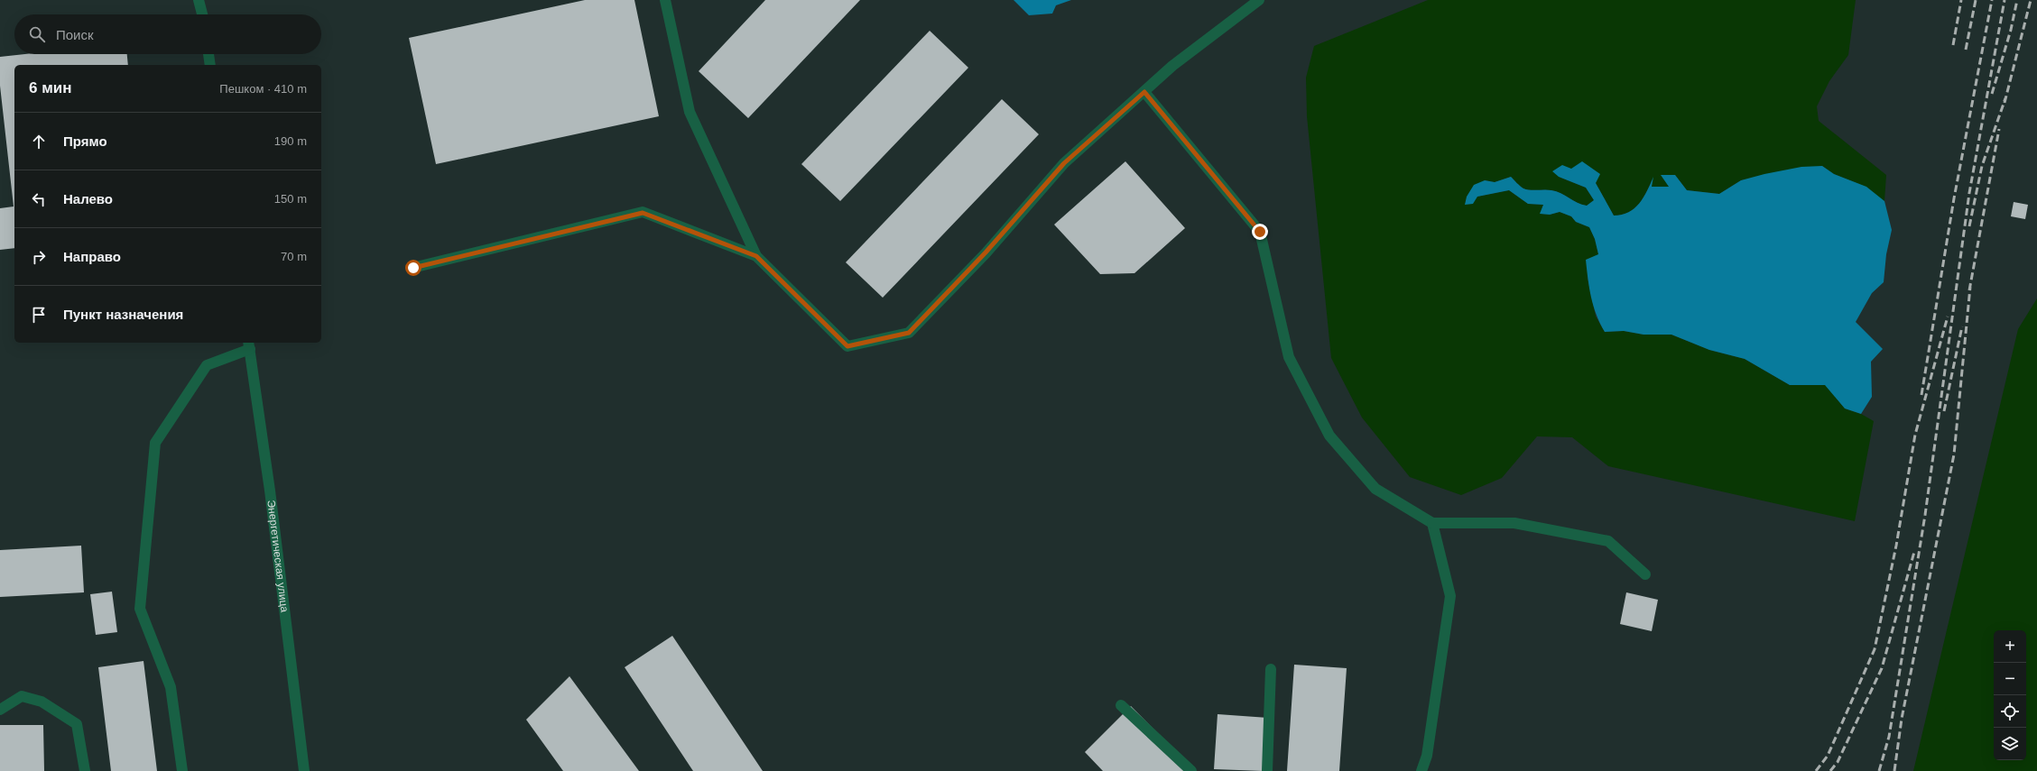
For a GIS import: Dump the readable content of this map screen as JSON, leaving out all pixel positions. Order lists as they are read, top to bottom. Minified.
{"streets":{"street":["Энергетическая улица"]},"page":{"search":"Поиск","heading":["6 мин","Пешком · 410 m"],"list":[["Прямо","190 m"],["Налево","150 m"],["Направо","70 m"],"Пункт назначения"],"map_buttons":["+","−"]}}
